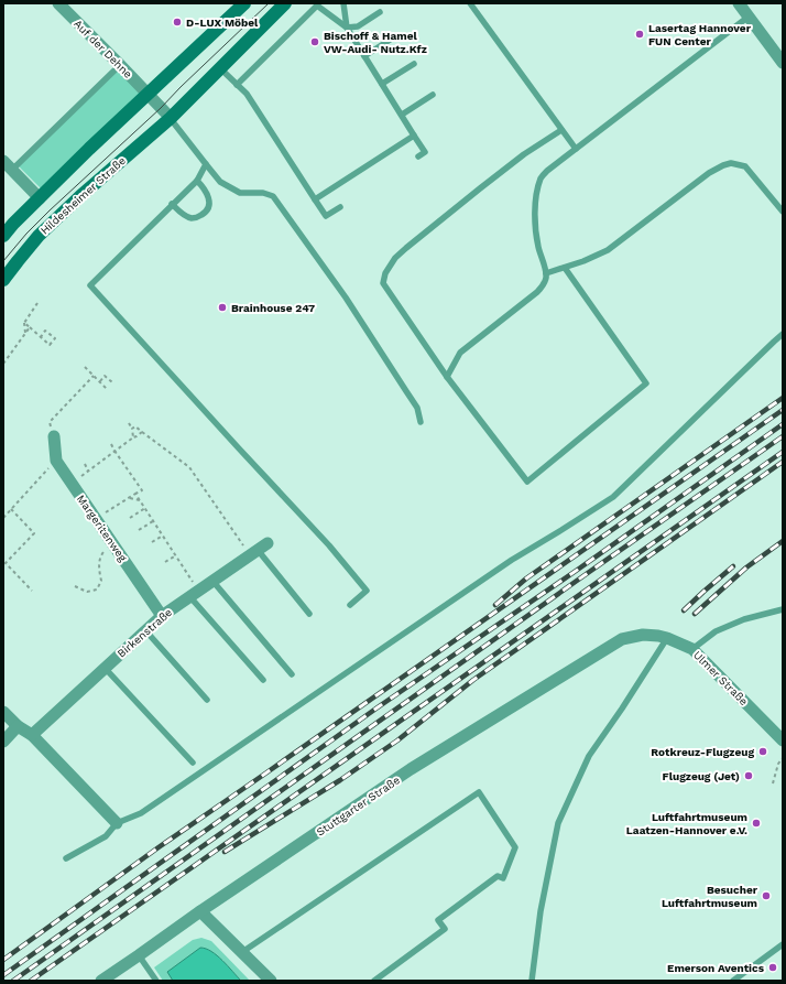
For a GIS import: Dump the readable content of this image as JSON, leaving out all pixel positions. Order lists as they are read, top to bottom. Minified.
{"streets":{"main road":["Hildesheimer Straße"],"street":["Auf der Dehne","Margeritenweg","Birkenstraße","Ulmer Straße","Stuttgarter Straße"]},"crossings":[["Margeritenweg","Birkenstraße"],["Ulmer Straße","Stuttgarter Straße"]],"places":["D-LUX Möbel","Lasertag Hannover FUN Center","Bischoff & Hamel VW-Audi- Nutz.Kfz","Brainhouse 247","Rotkreuz-Flugzeug","Flugzeug (Jet)","Luftfahrtmuseum Laatzen-Hannover e.V.","Besucher Luftfahrtmuseum","Emerson Aventics"]}
